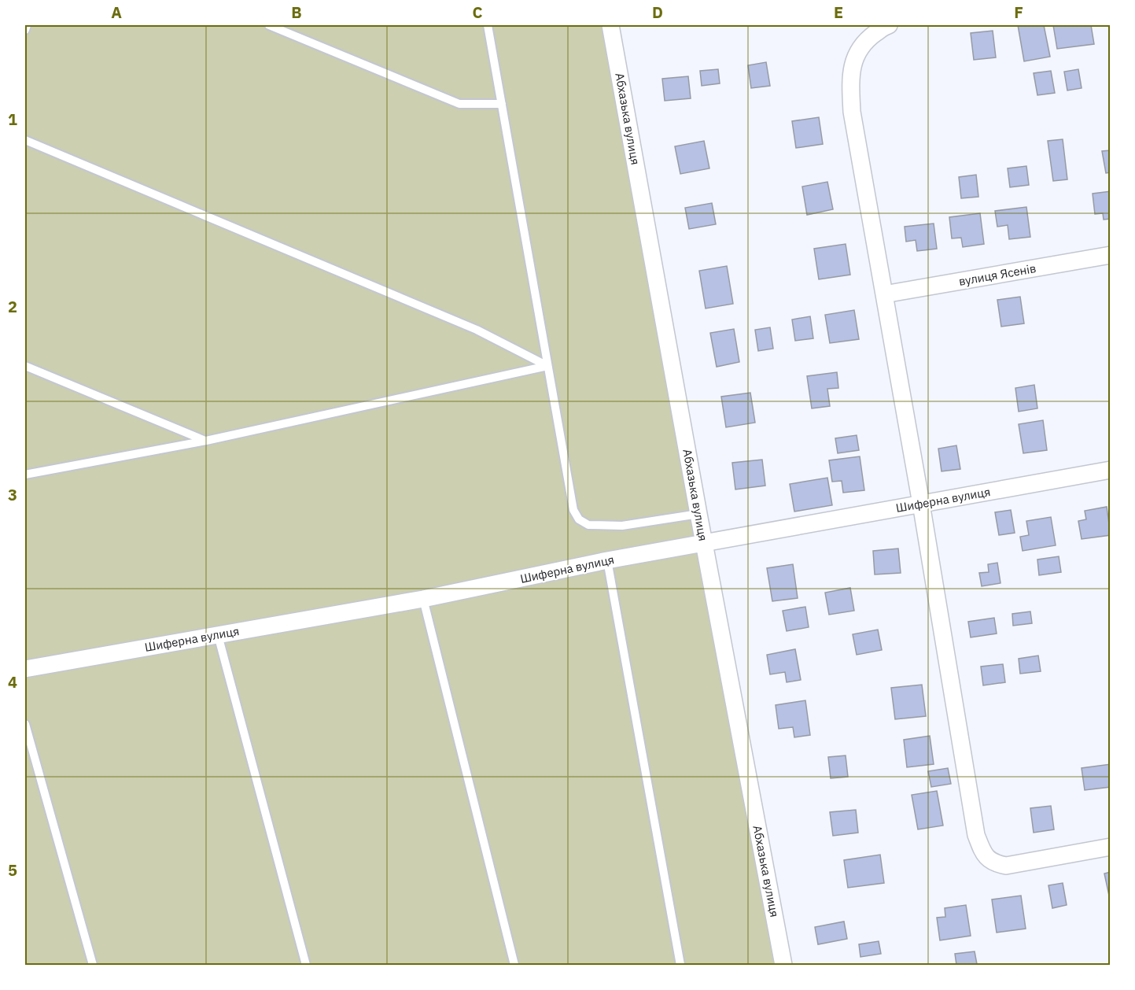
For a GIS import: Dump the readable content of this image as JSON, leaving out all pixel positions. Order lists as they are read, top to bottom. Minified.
{"streets":{"street":["Абхазька вулиця","вулиця Ясенів","Шиферна вулиця"]},"crossings":[["Абхазька вулиця","Шиферна вулиця"]],"grid":{"columns":["A","B","C","D","E","F"],"rows":["1","2","3","4","5"]}}
